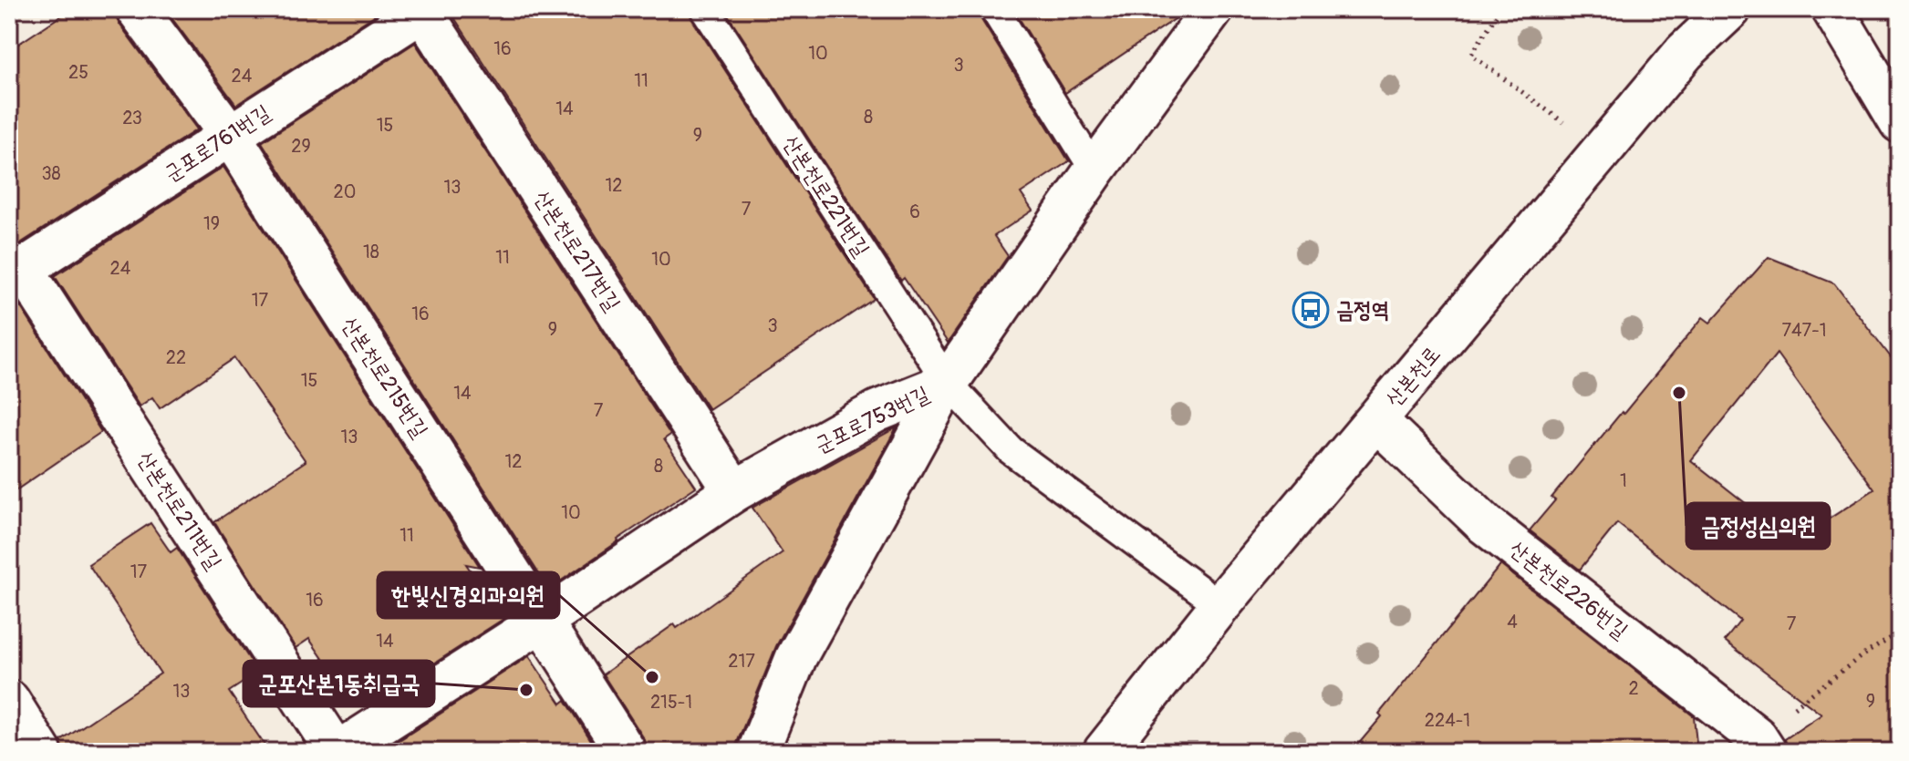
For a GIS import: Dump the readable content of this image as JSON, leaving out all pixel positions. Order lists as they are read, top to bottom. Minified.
{"streets":{"street":["군포로761번길","산본천로217번길","산본천로","산본천로215번길","군포로753번길","산본천로211번길","산본천로226번길"],"lane":["산본천로221번길"]},"crossings":[["군포로761번길","산본천로217번길"],["군포로761번길","산본천로215번길"],["군포로761번길","산본천로211번길"],["산본천로221번길","산본천로"],["산본천로221번길","군포로753번길"],["산본천로217번길","군포로753번길"],["산본천로","산본천로226번길"],["산본천로215번길","군포로753번길"],["군포로753번길","산본천로211번길"]],"places":{"bus stop":["금정역"],"other":["금정성심의원","한빛신경외과의원","군포산본1동취급국"]},"house_numbers":["16","10","3","25","24","11","14","8","23","15","9","29","38","12","13","20","7","6","19","18","11","10","24","17","16","3","9","747-1","22","15","14","7","13","12","8","1","10","11","17","16","4","7","14","217","2","13","9","215-1","224-1"]}
